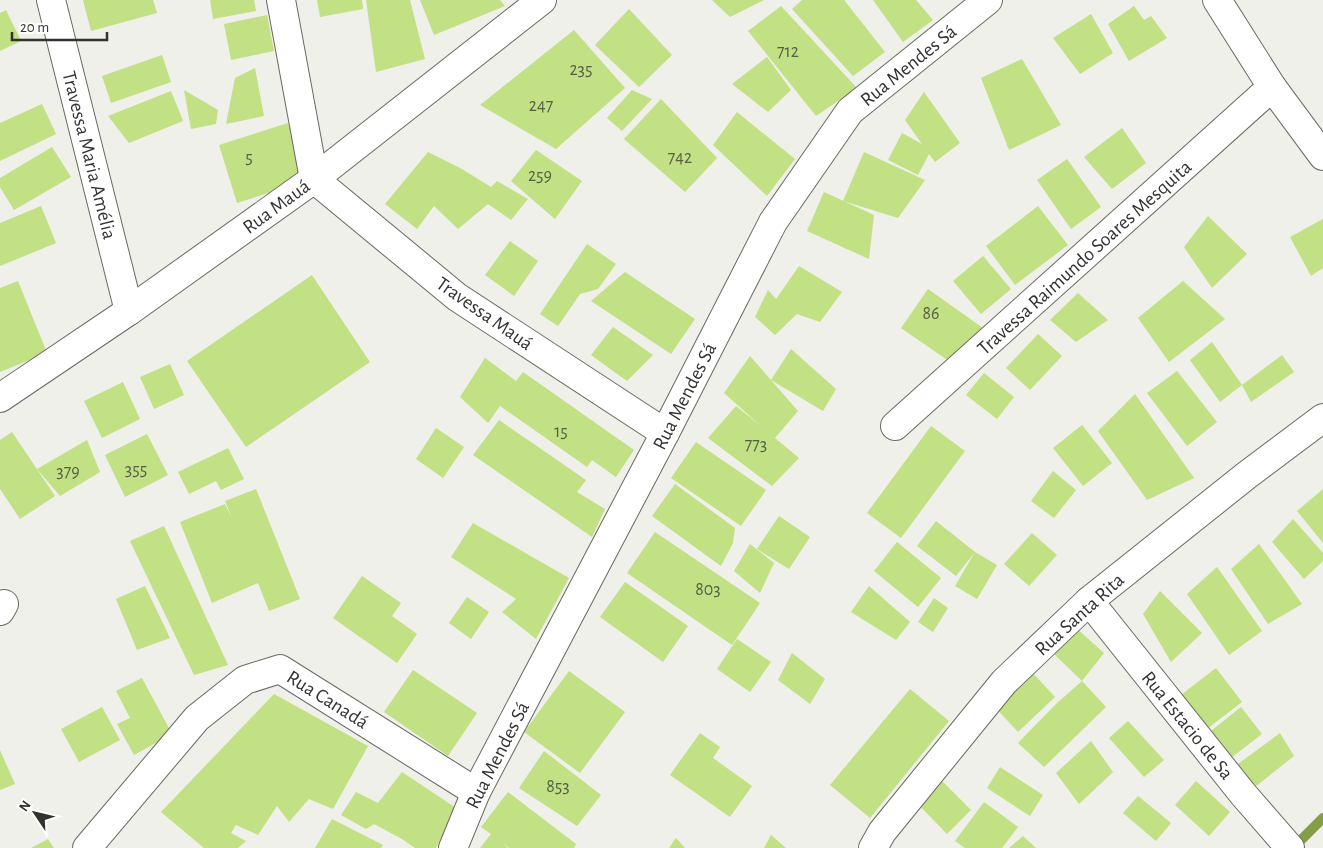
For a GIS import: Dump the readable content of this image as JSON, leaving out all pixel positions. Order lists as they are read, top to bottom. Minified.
{"streets":{"street":["Rua Mendes Sá","Travessa Maria Amélia","Rua Mauá","Travessa Raimundo Soares Mesquita","Travessa Mauá","Rua Santa Rita","Rua Canadá","Rua Estacio de Sa"]},"crossings":[["Rua Mendes Sá","Travessa Mauá"],["Rua Mendes Sá","Rua Canadá"],["Travessa Maria Amélia","Rua Mauá"],["Rua Mauá","Travessa Mauá"],["Rua Santa Rita","Rua Estacio de Sa"]],"house_numbers":["712","235","247","5","742","259","86","15","773","355","379","803","853"],"scale_bar":"20 m","north":"top left"}
